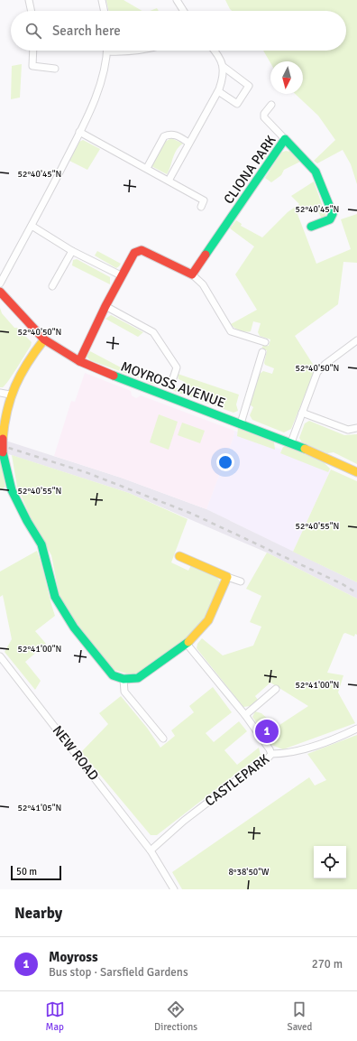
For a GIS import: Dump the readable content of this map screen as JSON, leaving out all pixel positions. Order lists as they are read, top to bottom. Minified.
{"streets":{"street":["CLIONA PARK","MOYROSS AVENUE","NEW ROAD","CASTLEPARK"]},"crossings":[["NEW ROAD","CASTLEPARK"]],"scale_bar":"50 m","north":"bottom","page":{"search":"Search here","pins":"1","scale":"50 m","heading":"Nearby","list":[{"mark":"1","name":"Moyross","note":"Bus stop · Sarsfield Gardens","value":"270 m"}],"nav":["Map","Directions","Saved"]},"coordinates":["52°40'45\"N","52°40'50\"N","52°40'55\"N","52°41'00\"N","52°41'05\"N","8°38'50\"W"]}
